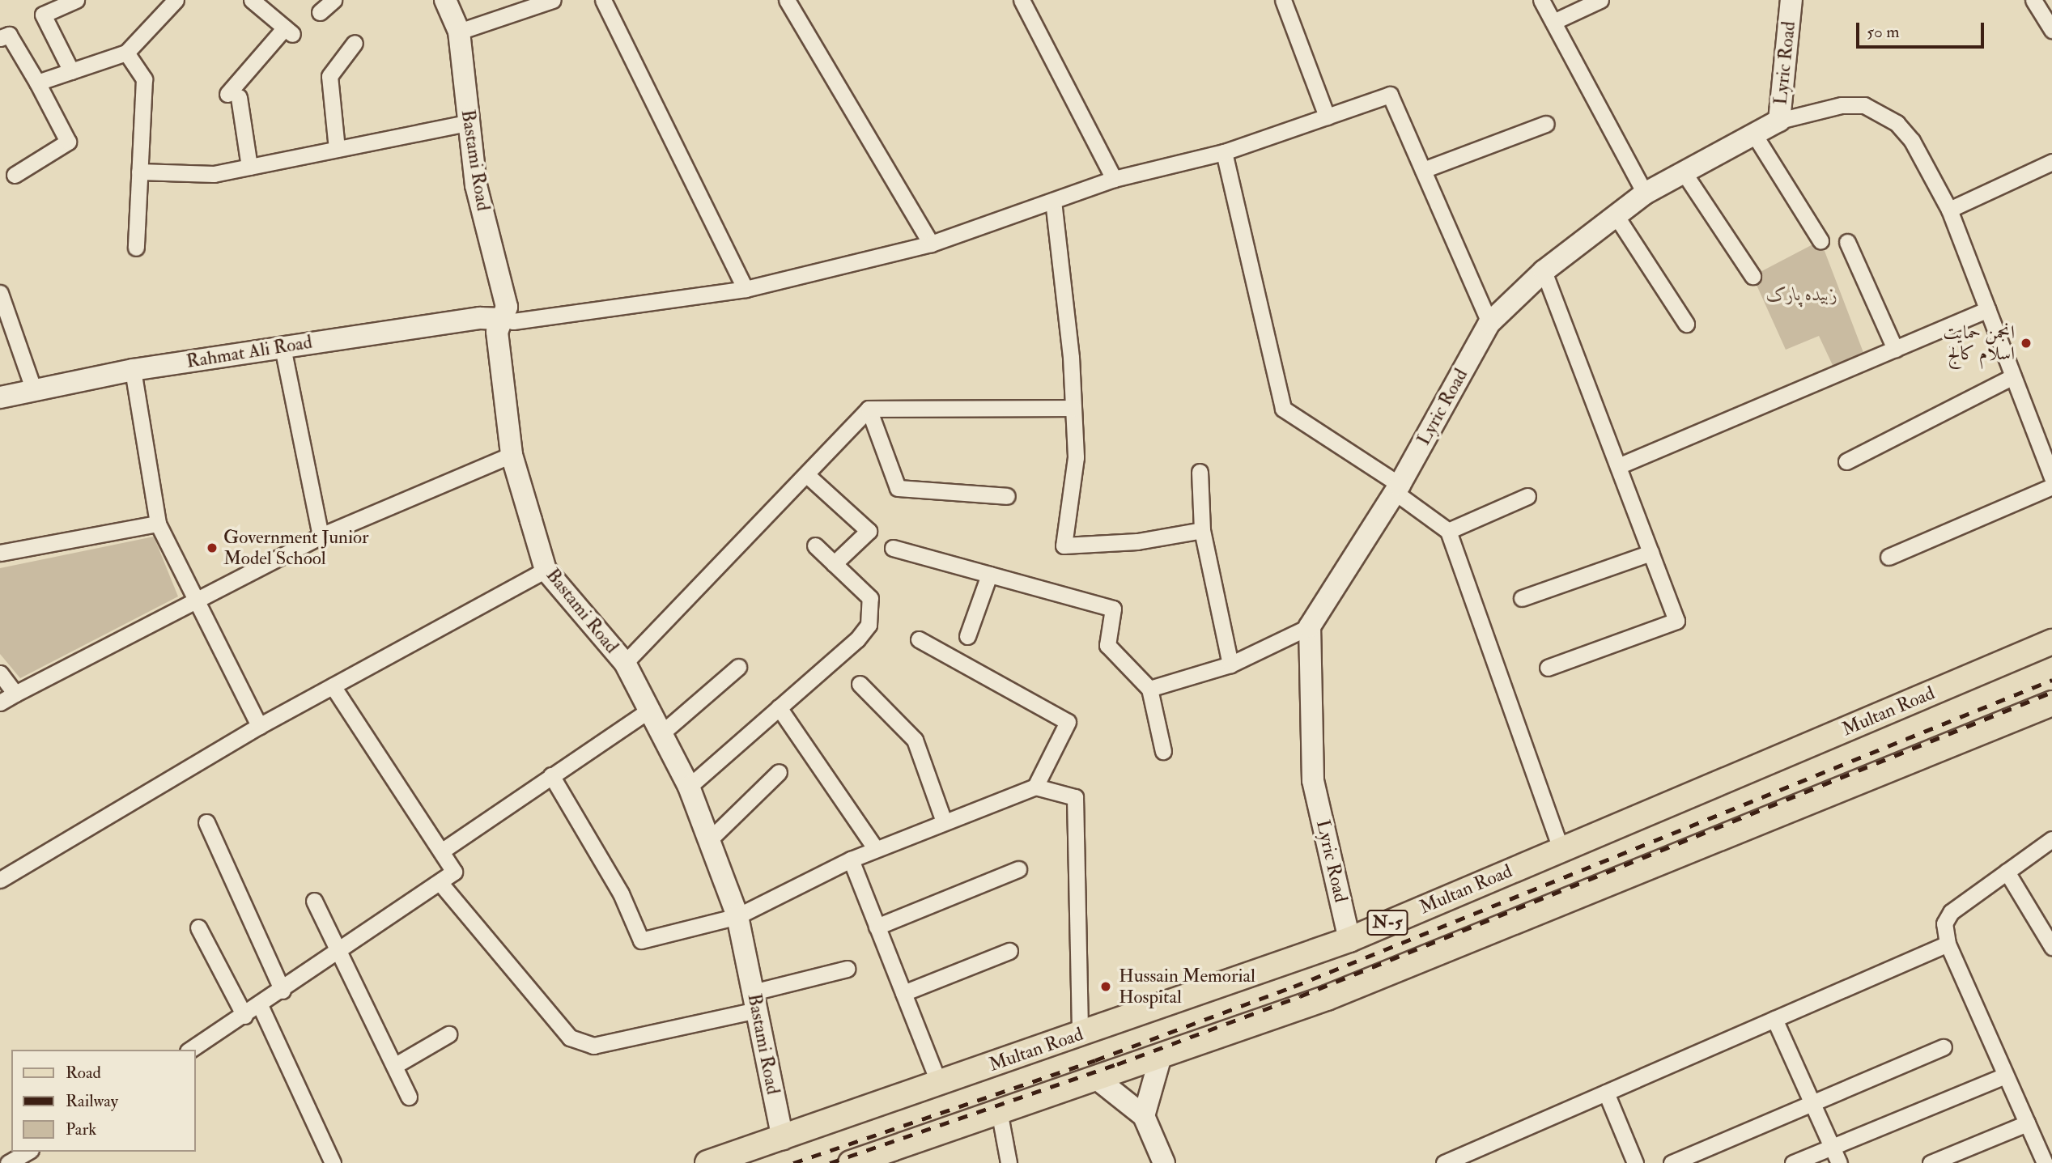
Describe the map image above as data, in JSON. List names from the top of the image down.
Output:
{
  "streets": {
    "main road": ["Multan Road", "N-5"],
    "street": ["Lyric Road", "Bastami Road", "Rahmat Ali Road"]
  },
  "crossings": [
    ["Lyric Road", "Multan Road"],
    ["Bastami Road", "Rahmat Ali Road"],
    ["Bastami Road", "Multan Road"]
  ],
  "parks": ["زبیدہ پارک"],
  "places": ["انجمن حمایتِ اسلام کالج", "Government Junior Model School", "Hussain Memorial Hospital"],
  "legend": ["Road", "Railway", "Park"],
  "scale_bar": "50 m"
}
